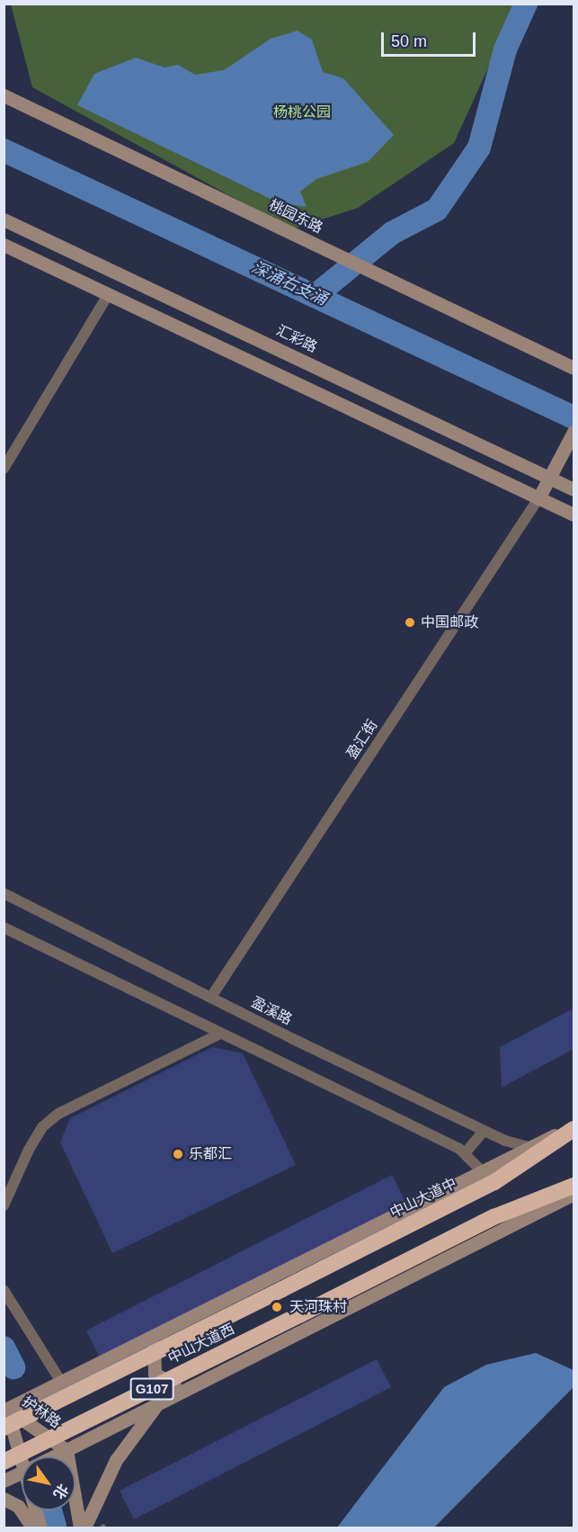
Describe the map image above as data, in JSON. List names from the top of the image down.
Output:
{
  "streets": {
    "highway": ["中山大道中", "中山大道西", "G107"],
    "street": [
      "桃园东路",
      "汇彩路",
      "盈汇街",
      "盈溪路",
      "护林路"
    ]
  },
  "crossings": [
    ["盈汇街", "盈溪路"],
    ["中山大道中", "中山大道西"]
  ],
  "water": ["深涌右支涌"],
  "parks": ["杨桃公园"],
  "places": ["中国邮政", "乐都汇", "天河珠村"],
  "scale_bar": "50 m",
  "north": "bottom right"
}
